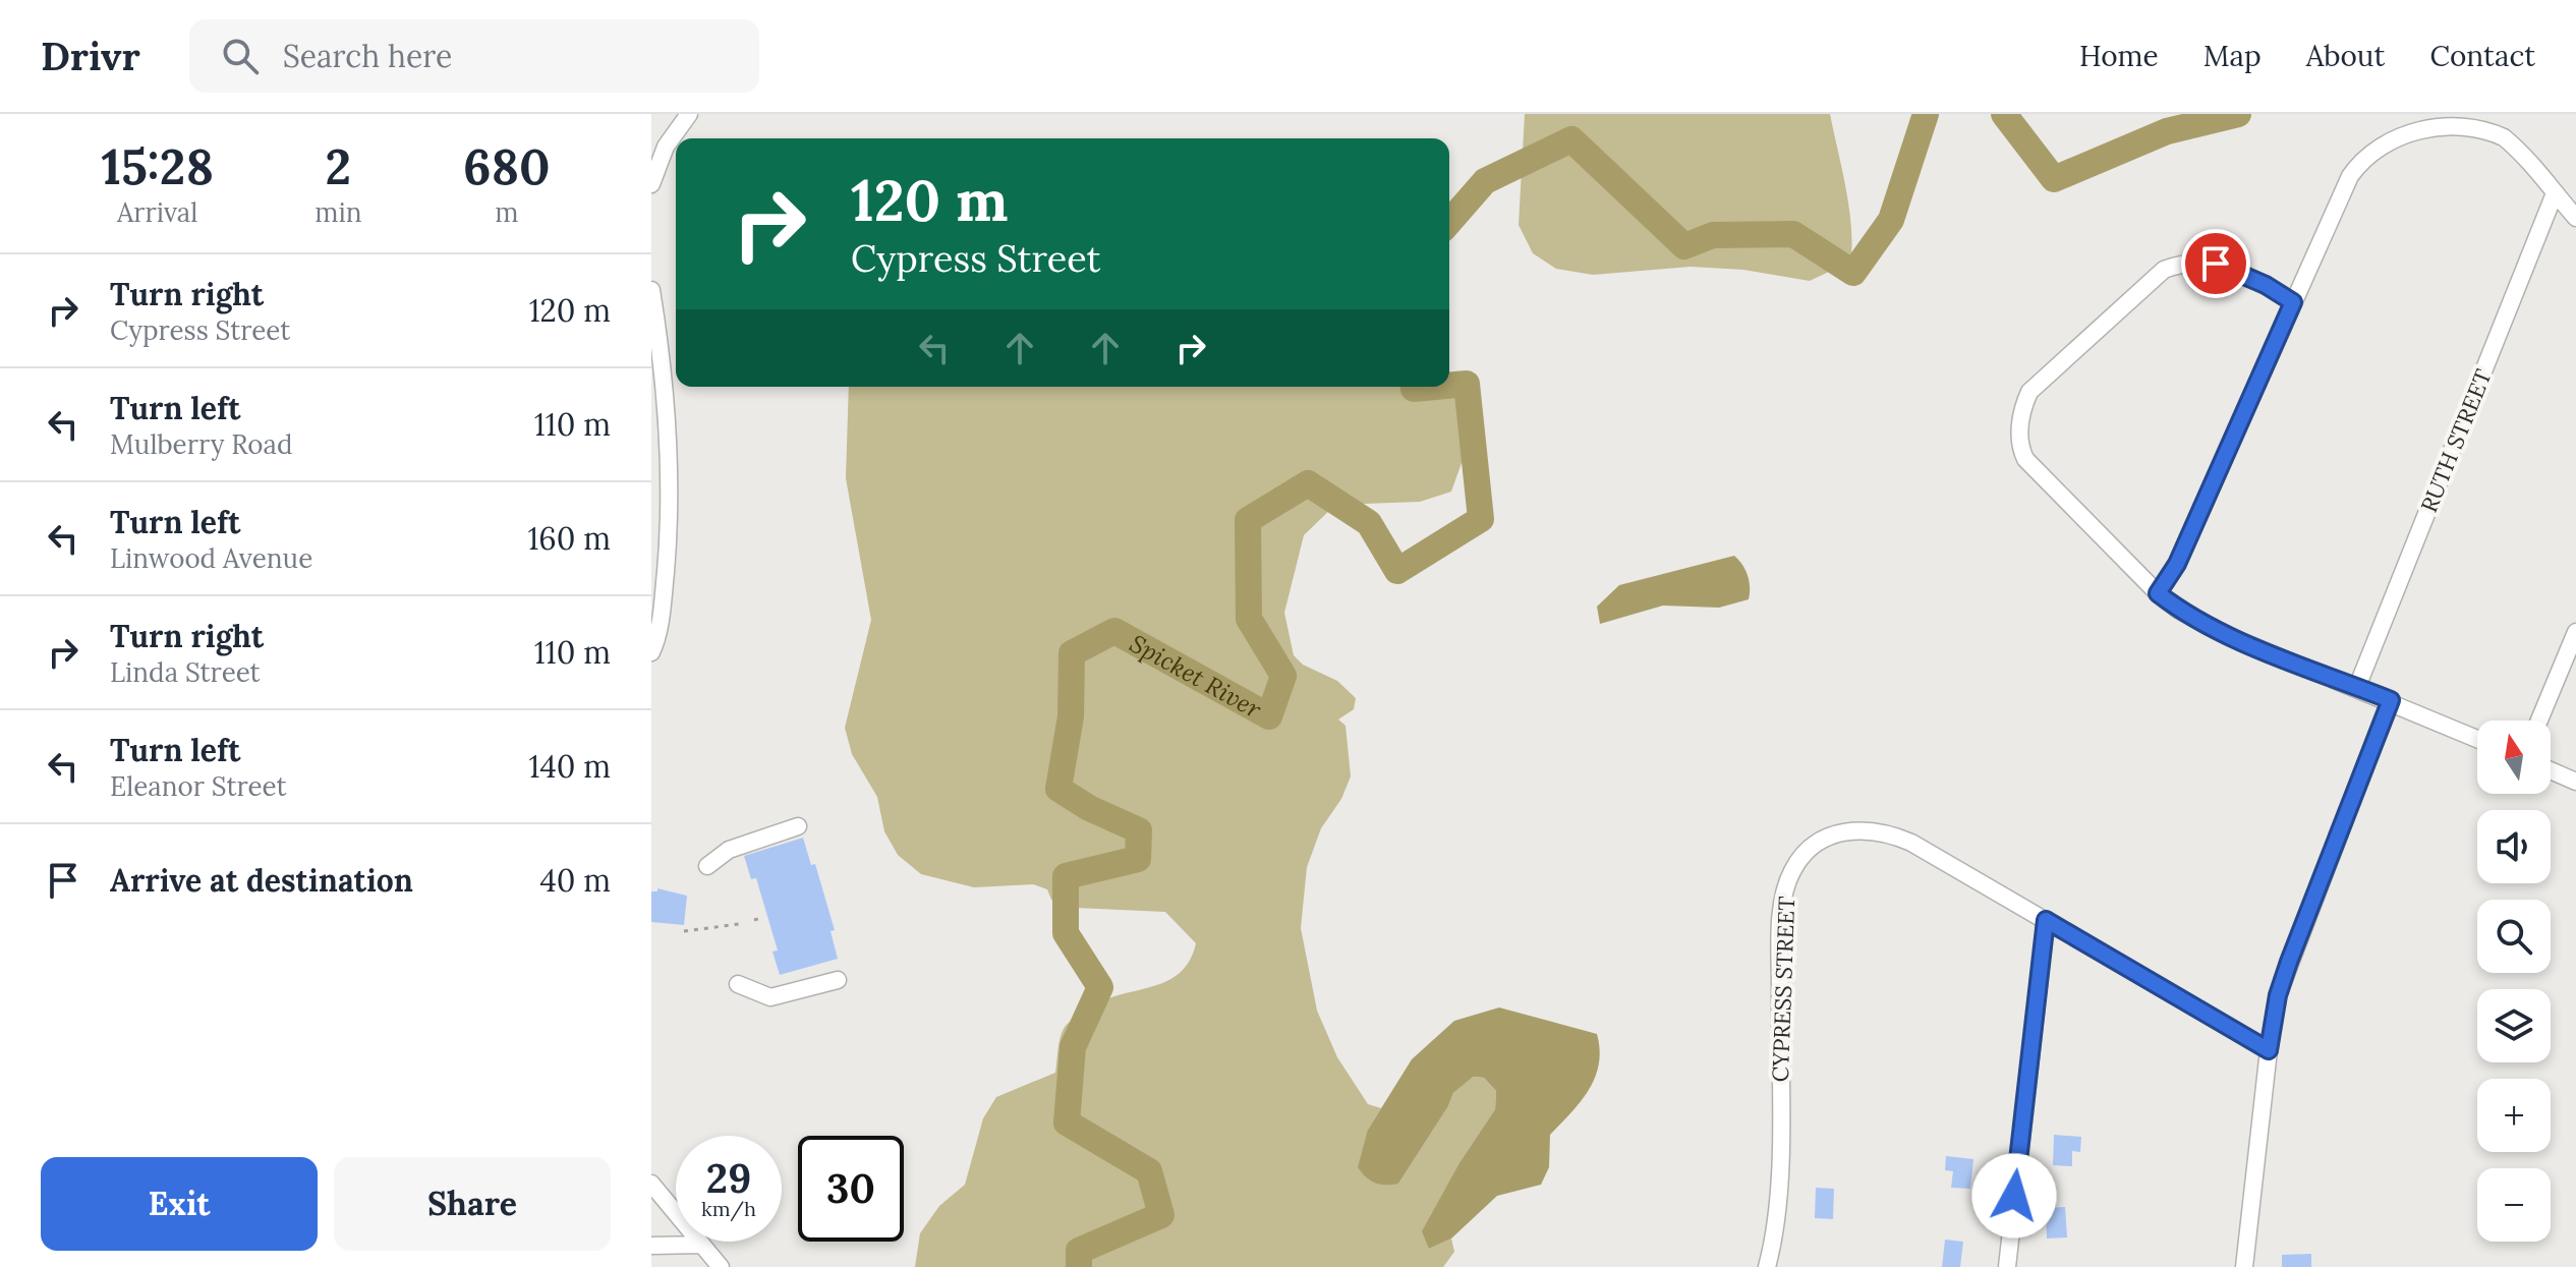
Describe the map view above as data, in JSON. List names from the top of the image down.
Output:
{
  "streets": {
    "street": ["RUTH STREET", "CYPRESS STREET"]
  },
  "water": ["Spicket River"],
  "north": "top",
  "page": {
    "header": "Drivr",
    "search": "Search here",
    "nav": [
      "Home",
      "Map",
      "About",
      "Contact"
    ],
    "eta": [
      "15:28",
      "Arrival",
      "2",
      "min",
      "680",
      "m"
    ],
    "turn": ["120 m", "Cypress Street"],
    "list": [
      {
        "name": "Turn right",
        "note": "Cypress Street",
        "value": "120 m"
      },
      {
        "name": "Turn left",
        "note": "Mulberry Road",
        "value": "110 m"
      },
      {
        "name": "Turn left",
        "note": "Linwood Avenue",
        "value": "160 m"
      },
      {
        "name": "Turn right",
        "note": "Linda Street",
        "value": "110 m"
      },
      {
        "name": "Turn left",
        "note": "Eleanor Street",
        "value": "140 m"
      },
      {
        "name": "Arrive at destination",
        "value": "40 m"
      }
    ],
    "map_buttons": ["+", "−"],
    "speed": "29 km/h",
    "limit": "30",
    "buttons": ["Exit", "Share"]
  }
}
